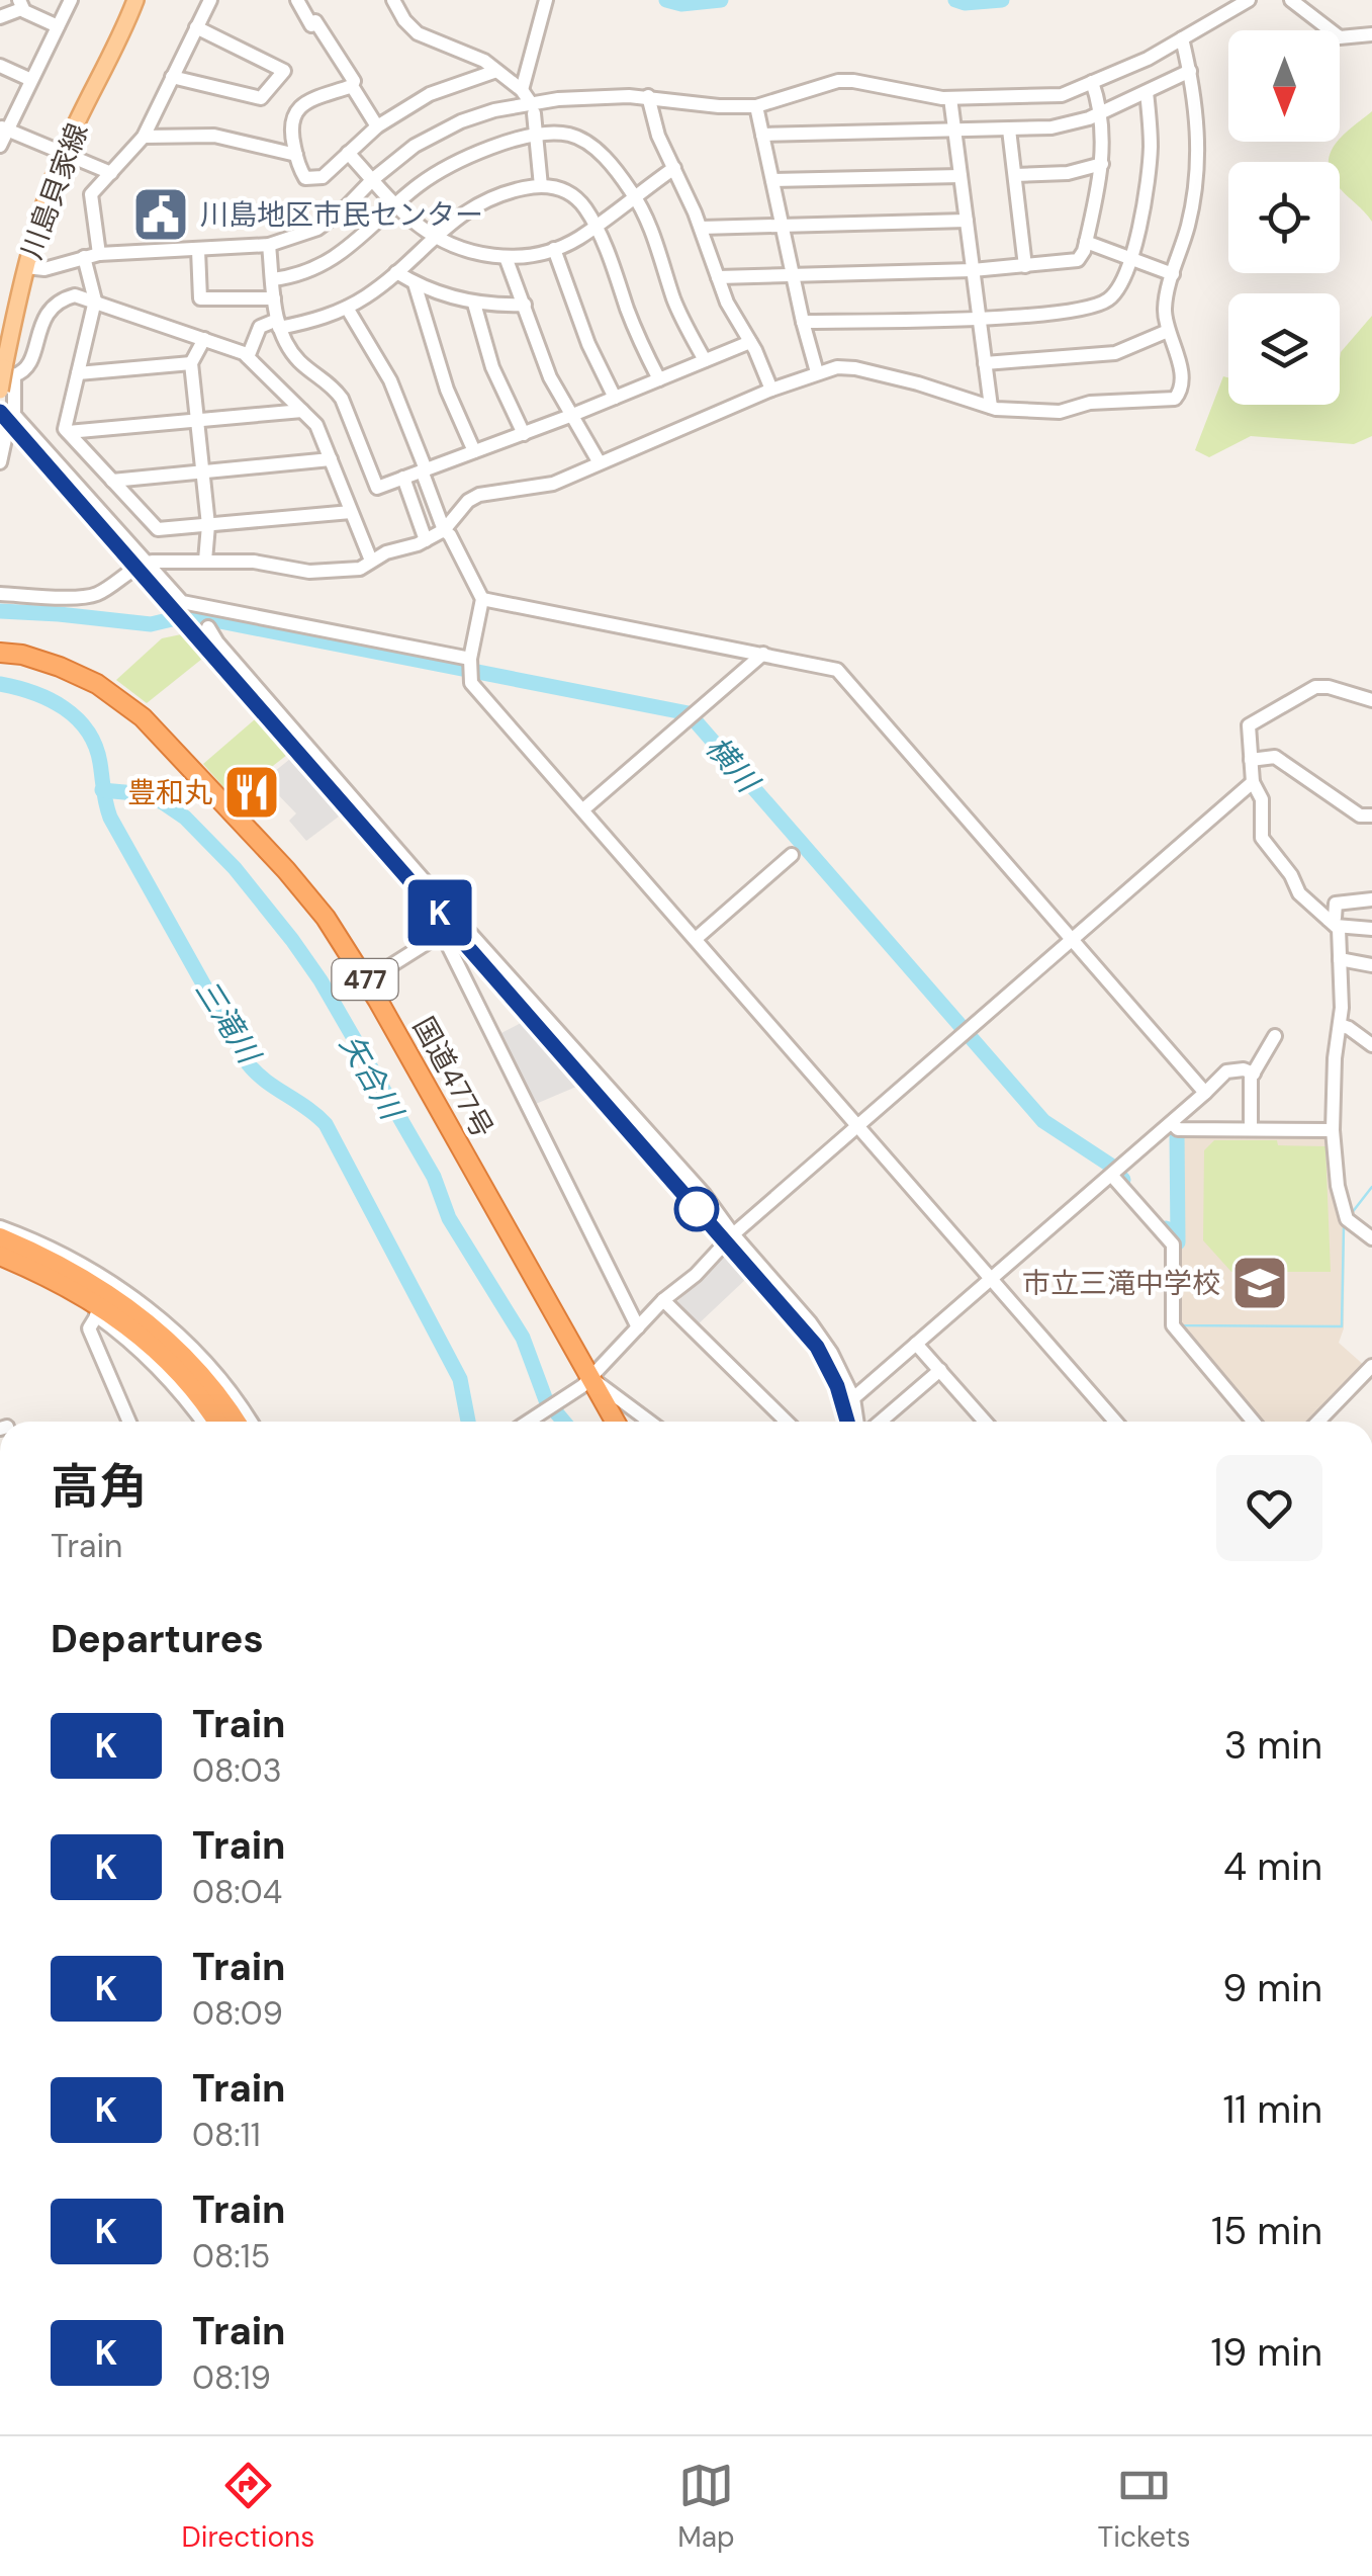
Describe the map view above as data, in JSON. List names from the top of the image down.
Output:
{
  "streets": {
    "highway": ["477", "国道477号"],
    "main road": ["川島貝家線"]
  },
  "water": ["横川", "三滝川", "矢合川"],
  "places": {
    "public building": ["川島地区市民センター"],
    "restaurant": ["豊和丸"],
    "school or university": ["市立三滝中学校"]
  },
  "north": "bottom",
  "page": {
    "on_map": "K",
    "heading": [
      ["高角", "Train"],
      "Departures"
    ],
    "list": [
      {
        "mark": "K",
        "name": "Train",
        "note": "08:03",
        "value": "3 min"
      },
      {
        "mark": "K",
        "name": "Train",
        "note": "08:04",
        "value": "4 min"
      },
      {
        "mark": "K",
        "name": "Train",
        "note": "08:09",
        "value": "9 min"
      },
      {
        "mark": "K",
        "name": "Train",
        "note": "08:11",
        "value": "11 min"
      },
      {
        "mark": "K",
        "name": "Train",
        "note": "08:15",
        "value": "15 min"
      },
      {
        "mark": "K",
        "name": "Train",
        "note": "08:19",
        "value": "19 min"
      }
    ],
    "tabs": ["Directions", "Map", "Tickets"]
  }
}
